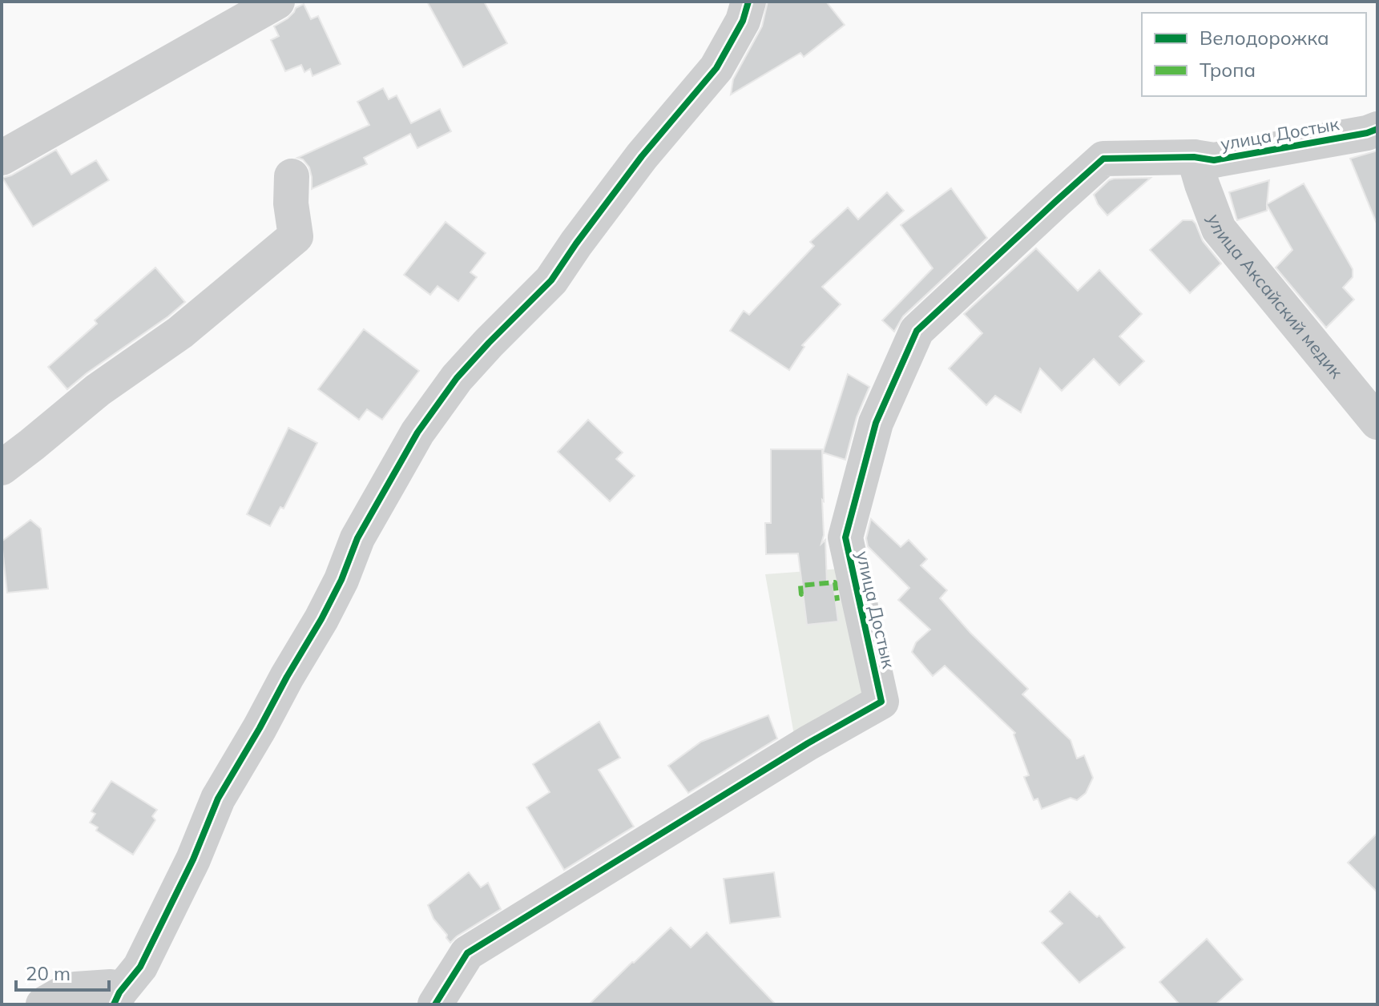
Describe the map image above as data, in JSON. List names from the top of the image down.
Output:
{
  "streets": {
    "street": ["улица Достык", "улица Аксайский медик"]
  },
  "crossings": [
    ["улица Достык", "улица Аксайский медик"]
  ],
  "legend": ["Велодорожка", "Тропа"],
  "scale_bar": "20 m"
}
